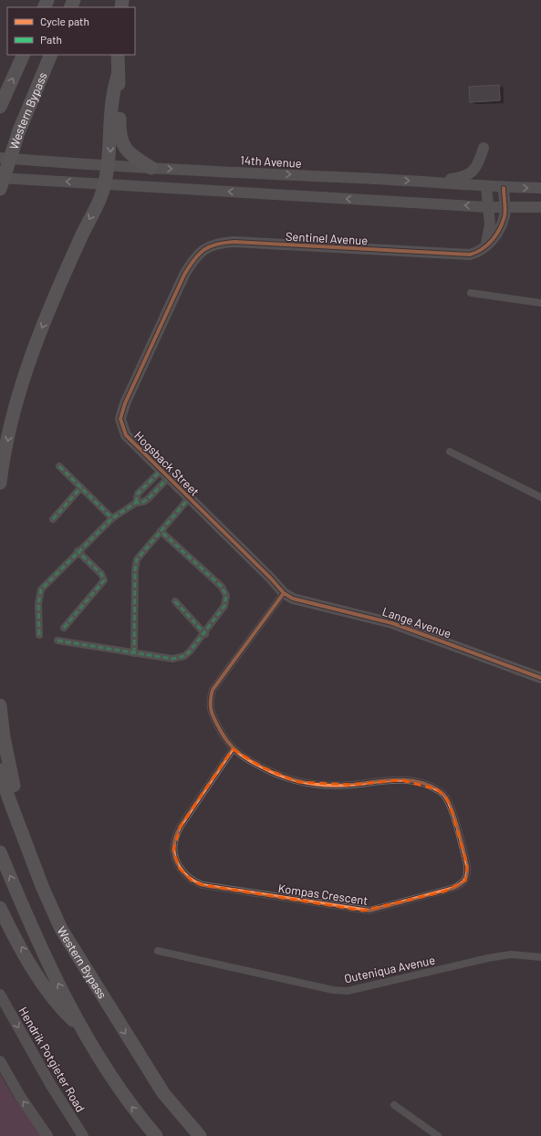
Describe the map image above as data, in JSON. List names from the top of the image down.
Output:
{
  "streets": {
    "highway": ["Western Bypass"],
    "main road": [
      "14th Avenue",
      "Sentinel Avenue",
      "Hogsback Street",
      "Lange Avenue",
      "Hendrik Potgieter Road"
    ],
    "street": ["Kompas Crescent", "Outeniqua Avenue"]
  },
  "crossings": [
    ["14th Avenue", "Sentinel Avenue"],
    ["Sentinel Avenue", "Hogsback Street"],
    ["Hogsback Street", "Lange Avenue"],
    ["Hogsback Street", "Kompas Crescent"],
    ["Lange Avenue", "Kompas Crescent"]
  ],
  "legend": ["Cycle path", "Path"]
}
